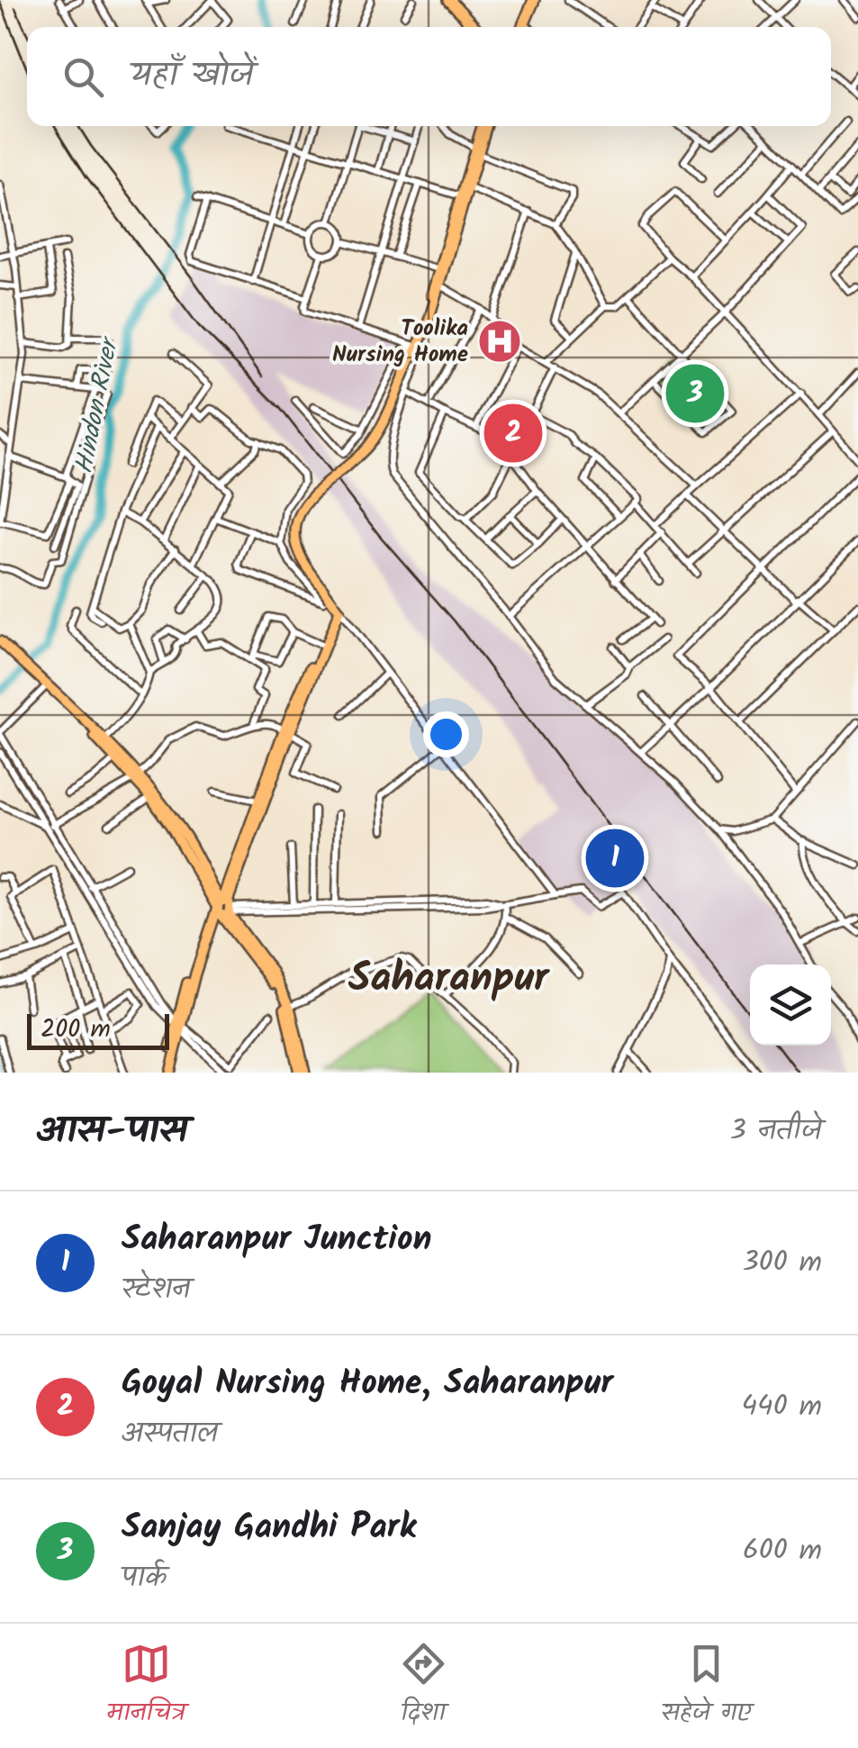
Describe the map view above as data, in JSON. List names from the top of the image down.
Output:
{
  "districts": ["Saharanpur"],
  "water": ["Hindon River"],
  "places": {
    "hospital": ["Toolika Nursing Home"]
  },
  "scale_bar": "200 m",
  "page": {
    "search": "यहाँ खोजें",
    "pins": ["3", "2", "1"],
    "scale": "200 m",
    "heading": ["आस-पास", "3 नतीजे"],
    "list": [
      {
        "mark": "1",
        "name": "Saharanpur Junction",
        "note": "स्टेशन",
        "value": "300 m"
      },
      {
        "mark": "2",
        "name": "Goyal Nursing Home, Saharanpur",
        "note": "अस्पताल",
        "value": "440 m"
      },
      {
        "mark": "3",
        "name": "Sanjay Gandhi Park",
        "note": "पार्क",
        "value": "600 m"
      }
    ],
    "nav": ["मानचित्र", "दिशा", "सहेजे गए"]
  }
}
